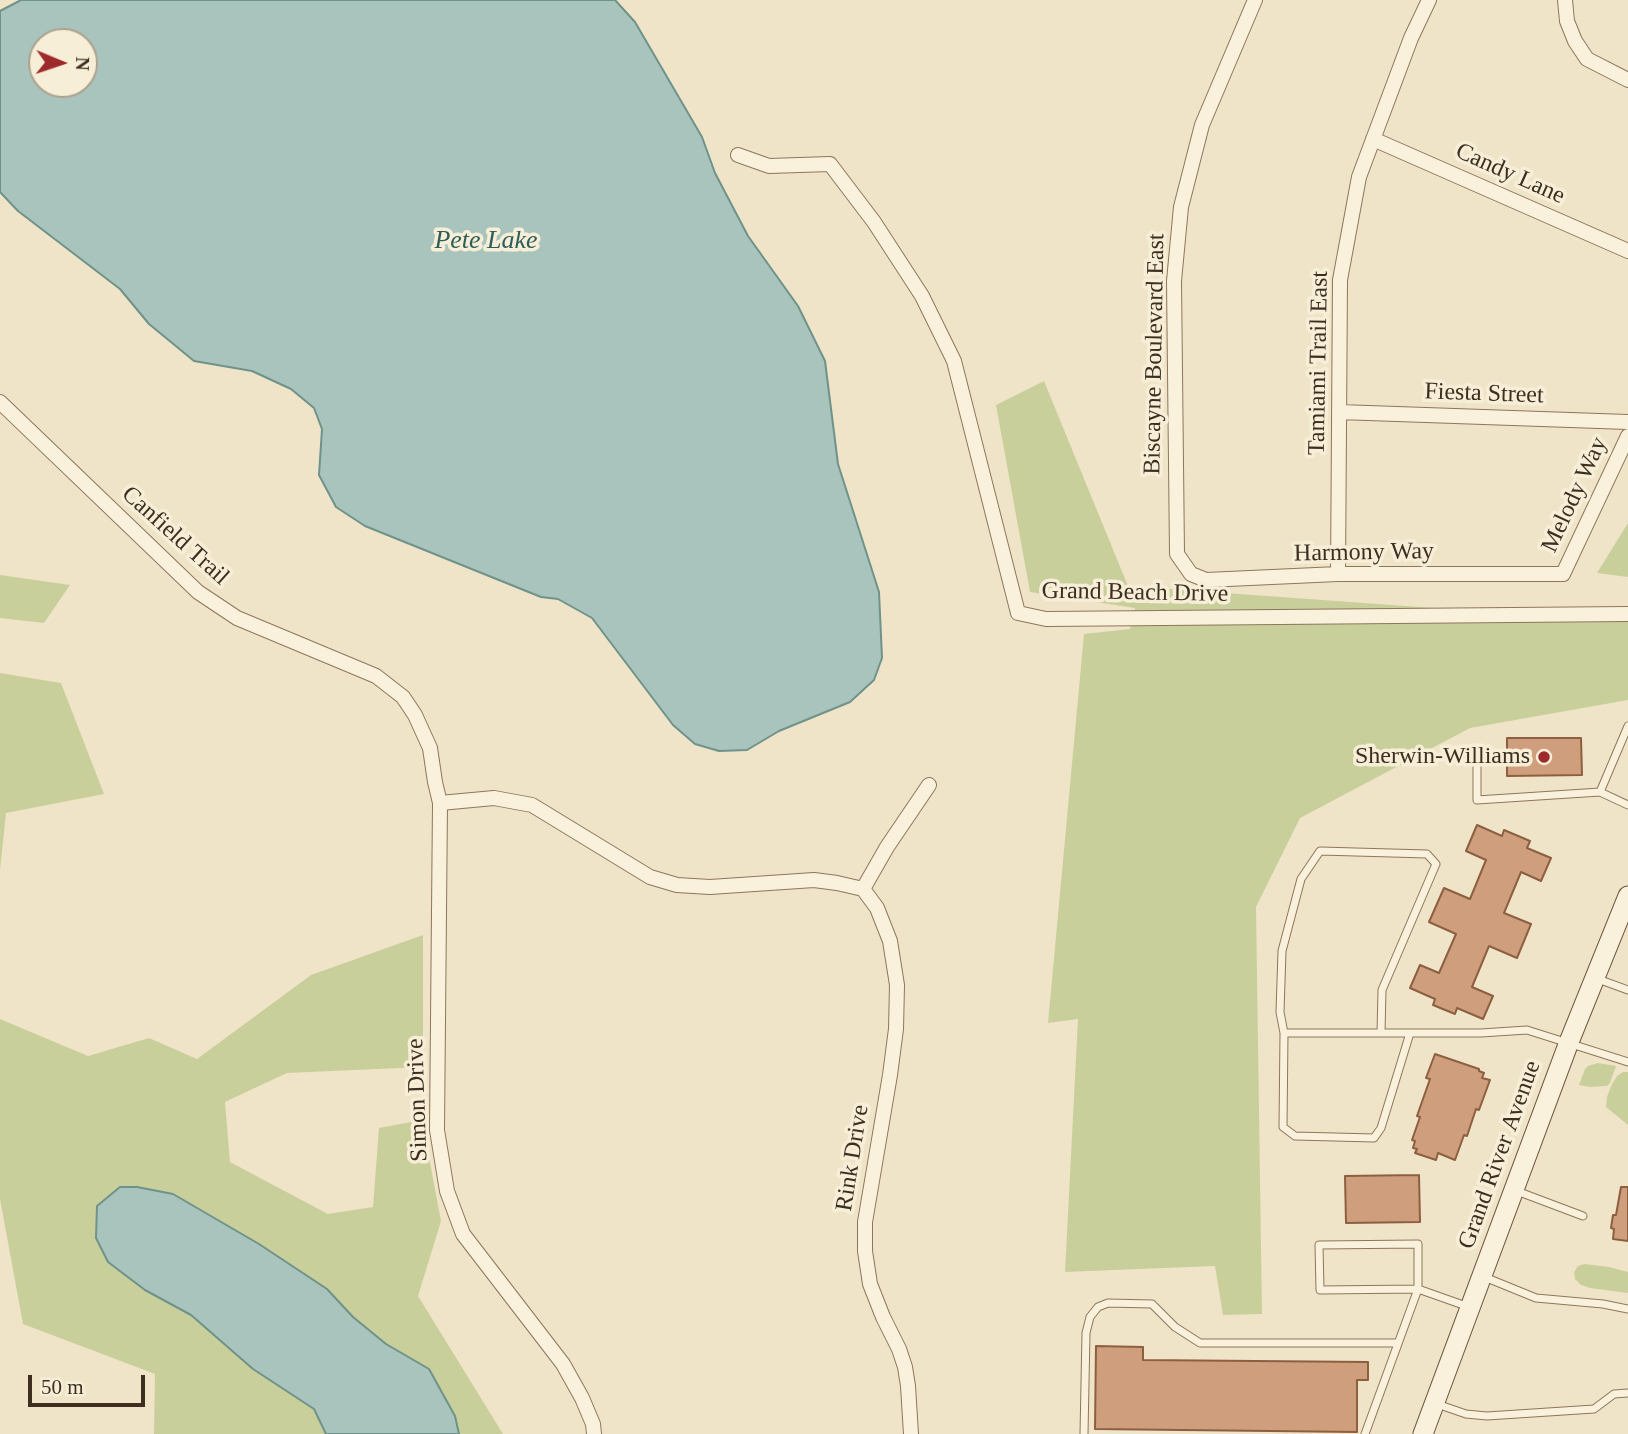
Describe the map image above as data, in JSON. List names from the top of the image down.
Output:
{
  "streets": {
    "main road": ["Grand River Avenue"],
    "street": [
      "Candy Lane",
      "Biscayne Boulevard East",
      "Tamiami Trail East",
      "Fiesta Street",
      "Melody Way",
      "Canfield Trail",
      "Harmony Way",
      "Grand Beach Drive",
      "Simon Drive",
      "Rink Drive"
    ]
  },
  "crossings": [
    ["Candy Lane", "Tamiami Trail East"],
    ["Biscayne Boulevard East", "Harmony Way"],
    ["Tamiami Trail East", "Fiesta Street"],
    ["Tamiami Trail East", "Harmony Way"],
    ["Melody Way", "Harmony Way"],
    ["Canfield Trail", "Simon Drive"]
  ],
  "water": ["Pete Lake"],
  "places": ["Sherwin-Williams"],
  "scale_bar": "50 m",
  "north": "right"
}
